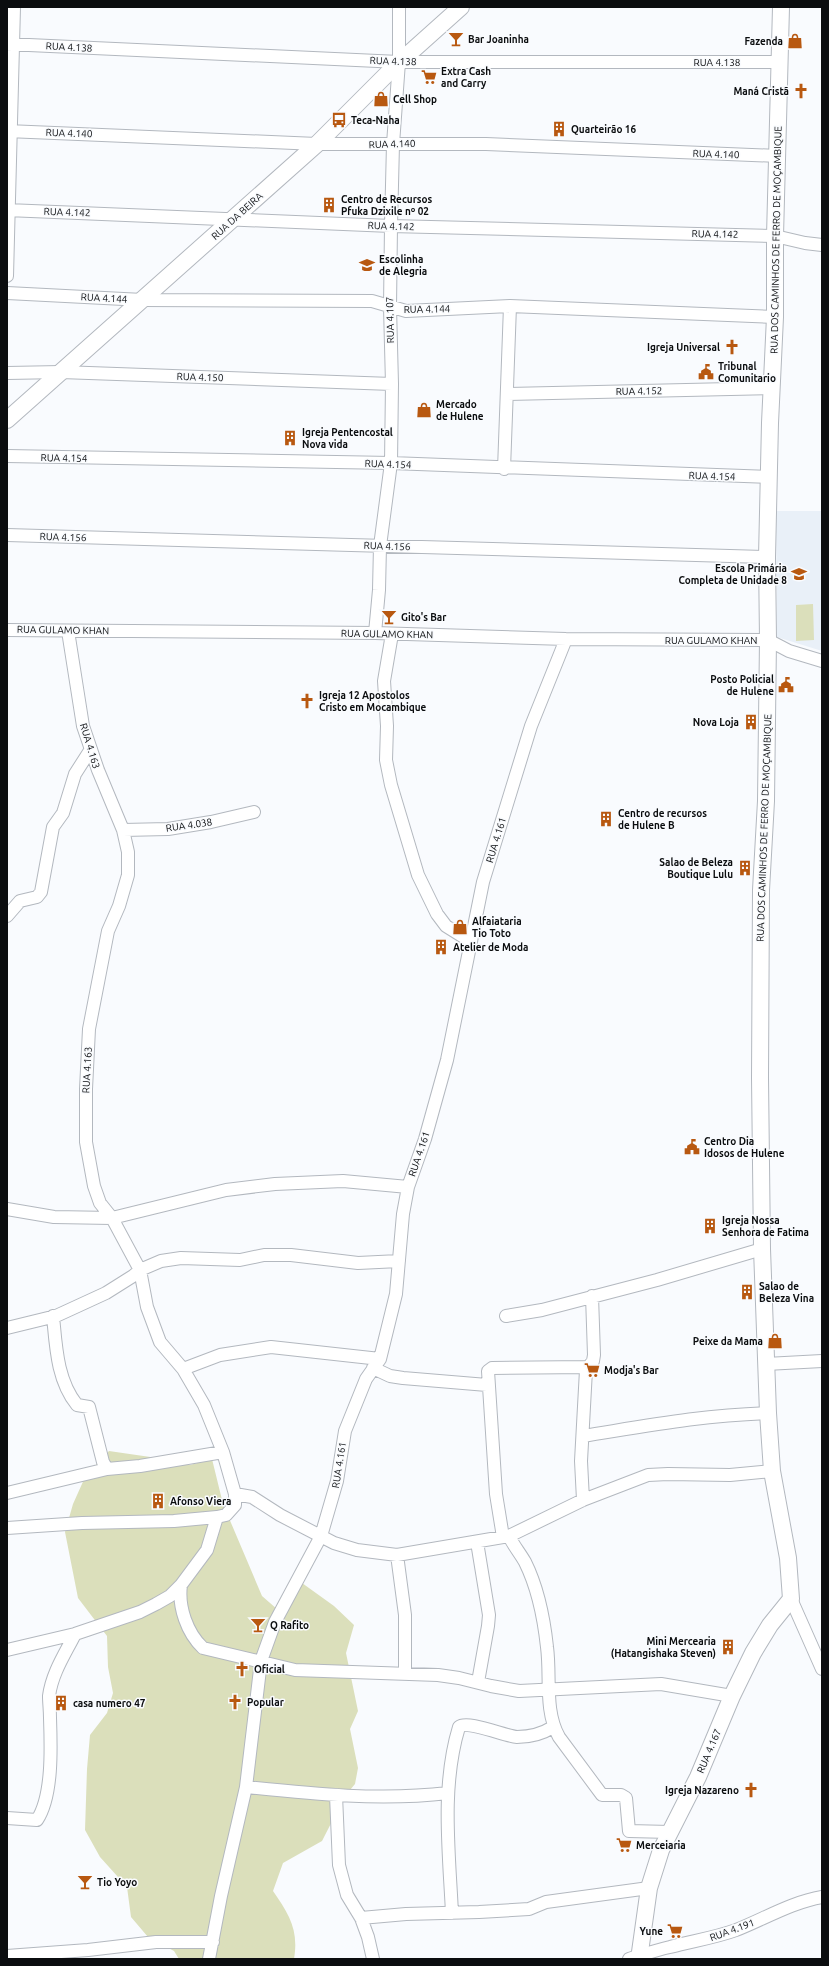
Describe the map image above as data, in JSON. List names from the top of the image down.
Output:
{
  "streets": {
    "street": [
      "RUA 4.138",
      "RUA 4.140",
      "RUA 4.142",
      "RUA DA BEIRA",
      "RUA DOS CAMINHOS DE FERRO DE MOÇAMBIQUE",
      "RUA 4.144",
      "RUA 4.107",
      "RUA 4.150",
      "RUA 4.152",
      "RUA 4.154",
      "RUA 4.156",
      "RUA GULAMO KHAN",
      "RUA 4.163",
      "RUA 4.038",
      "RUA 4.161",
      "RUA 4.167",
      "RUA 4.191"
    ]
  },
  "crossings": [
    ["RUA 4.138", "RUA DA BEIRA"],
    ["RUA 4.138", "RUA DOS CAMINHOS DE FERRO DE MOÇAMBIQUE"],
    ["RUA 4.138", "RUA 4.107"],
    ["RUA 4.140", "RUA DA BEIRA"],
    ["RUA 4.140", "RUA DOS CAMINHOS DE FERRO DE MOÇAMBIQUE"],
    ["RUA 4.140", "RUA 4.107"],
    ["RUA 4.142", "RUA DA BEIRA"],
    ["RUA 4.142", "RUA DOS CAMINHOS DE FERRO DE MOÇAMBIQUE"],
    ["RUA 4.142", "RUA 4.107"],
    ["RUA DA BEIRA", "RUA 4.144"],
    ["RUA DA BEIRA", "RUA 4.107"],
    ["RUA DA BEIRA", "RUA 4.150"],
    ["RUA DOS CAMINHOS DE FERRO DE MOÇAMBIQUE", "RUA 4.144"],
    ["RUA DOS CAMINHOS DE FERRO DE MOÇAMBIQUE", "RUA 4.152"],
    ["RUA DOS CAMINHOS DE FERRO DE MOÇAMBIQUE", "RUA 4.154"],
    ["RUA DOS CAMINHOS DE FERRO DE MOÇAMBIQUE", "RUA 4.156"],
    ["RUA DOS CAMINHOS DE FERRO DE MOÇAMBIQUE", "RUA GULAMO KHAN"],
    ["RUA DOS CAMINHOS DE FERRO DE MOÇAMBIQUE", "RUA 4.167"],
    ["RUA 4.144", "RUA 4.107"],
    ["RUA 4.107", "RUA 4.150"],
    ["RUA 4.107", "RUA 4.154"],
    ["RUA 4.107", "RUA 4.156"],
    ["RUA 4.107", "RUA GULAMO KHAN"],
    ["RUA GULAMO KHAN", "RUA 4.163"],
    ["RUA GULAMO KHAN", "RUA 4.161"],
    ["RUA 4.163", "RUA 4.038"],
    ["RUA 4.167", "RUA 4.191"]
  ],
  "places": {
    "bar": [
      "Bar Joaninha",
      "Gito's Bar",
      "Q Rafito",
      "Tio Yoyo"
    ],
    "shop": [
      "Fazenda",
      "Cell Shop",
      "Mercado de Hulene",
      "Alfaiataria Tio Toto",
      "Peixe da Mama"
    ],
    "supermarket": [
      "Extra Cash and Carry",
      "Modja's Bar",
      "Merceiaria",
      "Yune"
    ],
    "church": [
      "Maná Cristã",
      "Igreja Universal",
      "Igreja 12 Apostolos Cristo em Mocambique",
      "Oficial",
      "Popular",
      "Igreja Nazareno"
    ],
    "bus stop": ["Teca-Naha"],
    "building": [
      "Quarteirão 16",
      "Centro de Recursos Pfuka Dzixile nº 02",
      "Igreja Pentencostal Nova vida",
      "Nova Loja",
      "Centro de recursos de Hulene B",
      "Salao de Beleza Boutique Lulu",
      "Atelier de Moda",
      "Igreja Nossa Senhora de Fatima",
      "Salao de Beleza Vina",
      "Afonso Viera",
      "Mini Mercearia (Hatangishaka Steven)",
      "casa numero 47"
    ],
    "school or university": ["Escolinha de Alegria", "Escola Primária Completa de Unidade 8"],
    "public building": ["Tribunal Comunitario", "Posto Policial de Hulene", "Centro Dia Idosos de Hulene"]
  }
}
